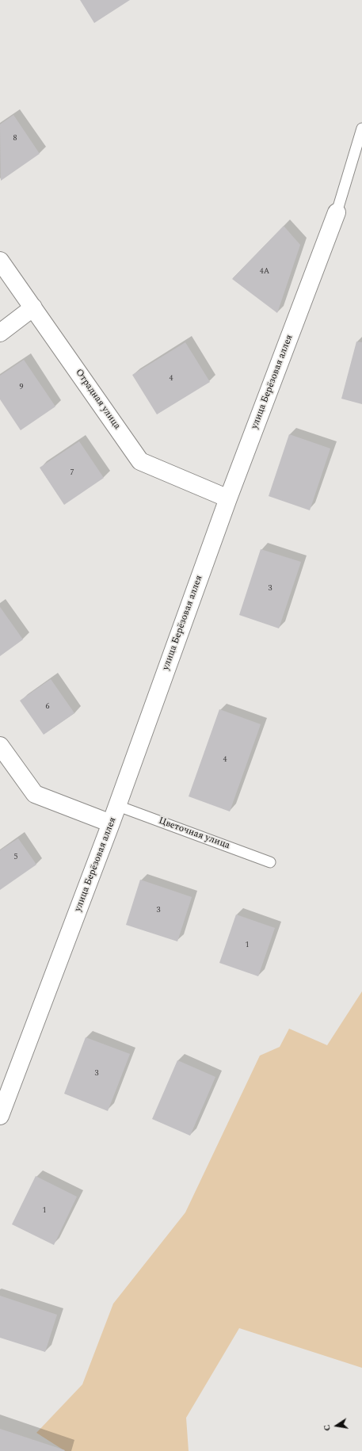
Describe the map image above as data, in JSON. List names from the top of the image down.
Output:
{
  "streets": {
    "street": ["улица Берёзовая аллея", "Отрадная улица"],
    "lane": ["Цветочная улица"]
  },
  "crossings": [
    ["улица Берёзовая аллея", "Отрадная улица"],
    ["улица Берёзовая аллея", "Цветочная улица"]
  ],
  "house_numbers": [
    "8",
    "4А",
    "4",
    "9",
    "7",
    "3",
    "6",
    "4",
    "5",
    "3",
    "1",
    "3",
    "1"
  ],
  "north": "left"
}
